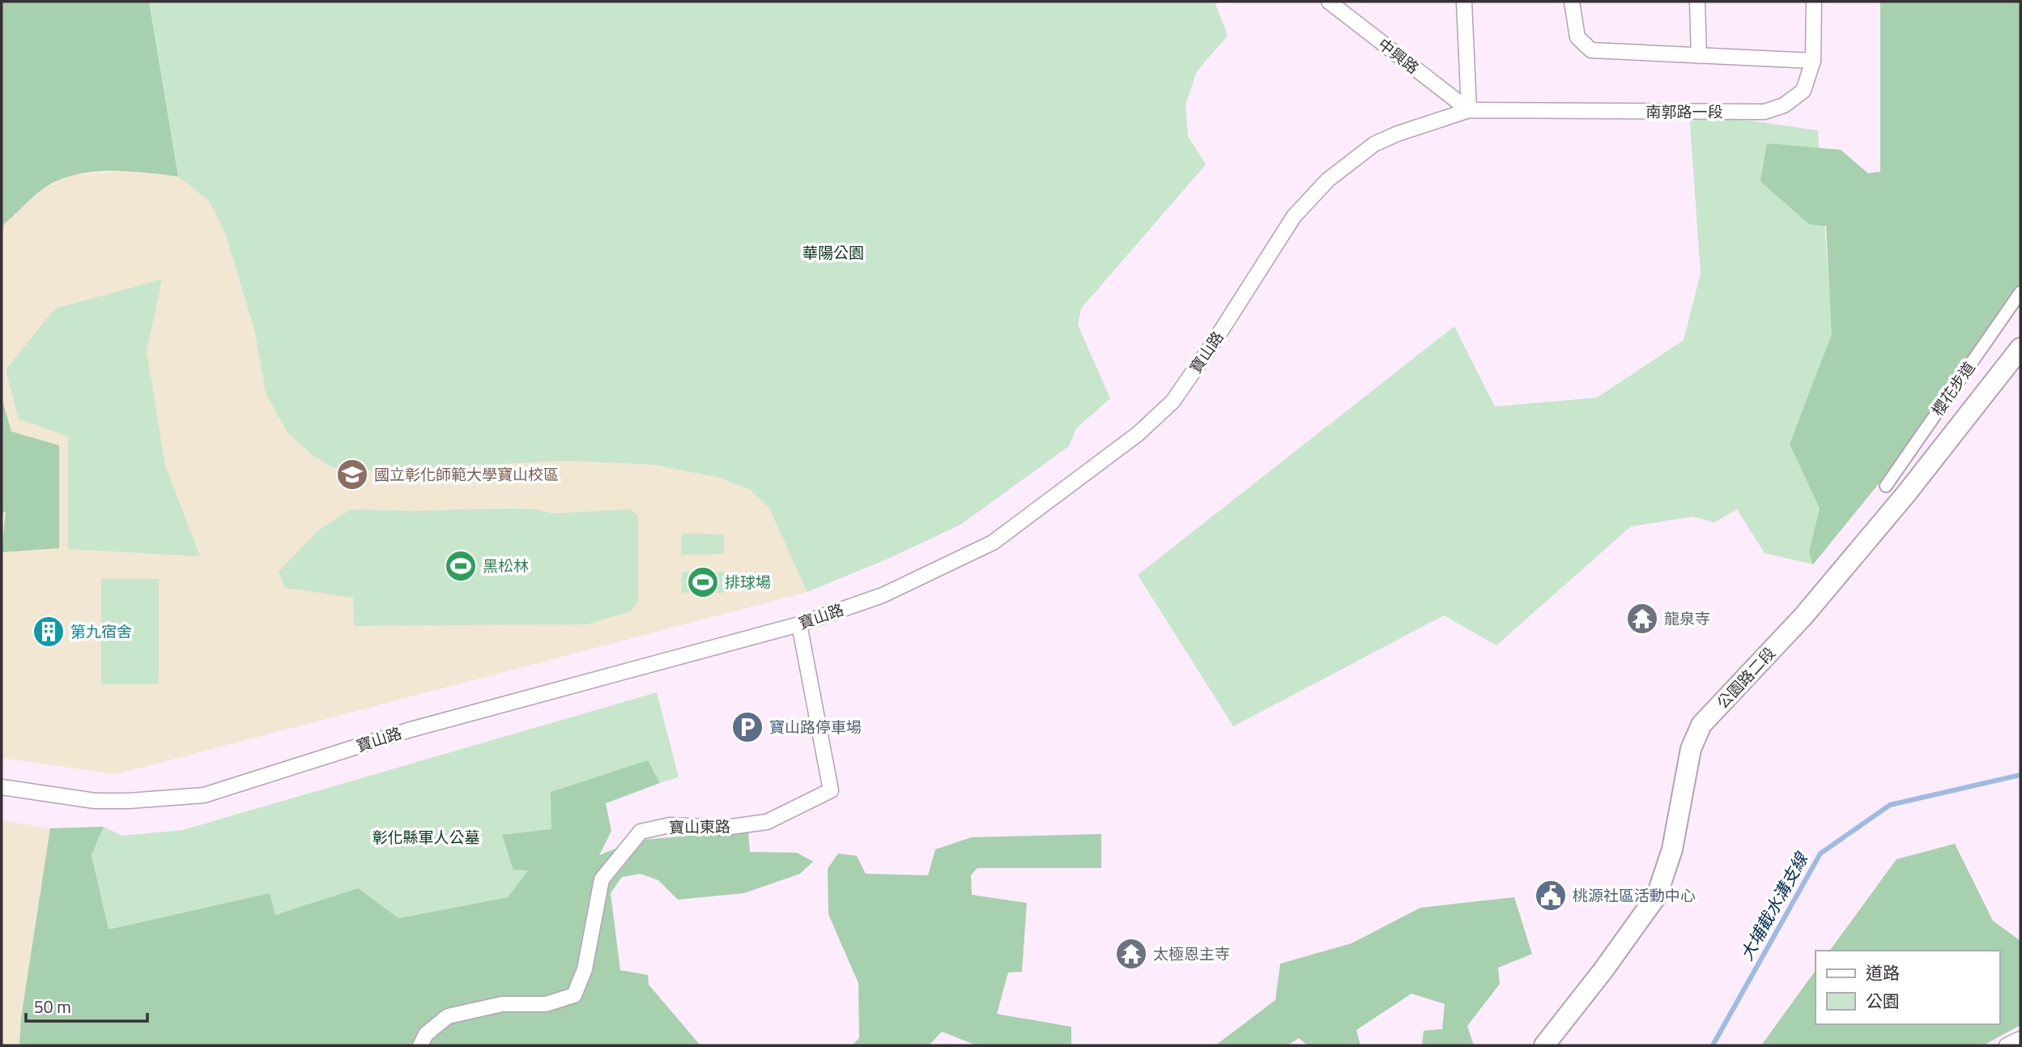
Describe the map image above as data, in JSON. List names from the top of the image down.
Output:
{
  "streets": {
    "main road": ["公園路二段"],
    "street": [
      "中興路",
      "南郭路一段",
      "寶山路",
      "櫻花步道",
      "寶山東路"
    ]
  },
  "crossings": [
    ["中興路", "南郭路一段"],
    ["中興路", "寶山路"],
    ["南郭路一段", "寶山路"],
    ["寶山路", "寶山東路"]
  ],
  "water": ["大埔截水溝支線"],
  "parks": ["華陽公園", "彰化縣軍人公墓"],
  "places": {
    "school or university": ["國立彰化師範大學寶山校區"],
    "sports": ["黑松林", "排球場"],
    "temple": ["龍泉寺", "太極恩主寺"],
    "building": ["第九宿舍"],
    "parking": ["寶山路停車場"],
    "public building": ["桃源社區活動中心"]
  },
  "legend": ["道路", "公園"],
  "scale_bar": "50 m"
}
